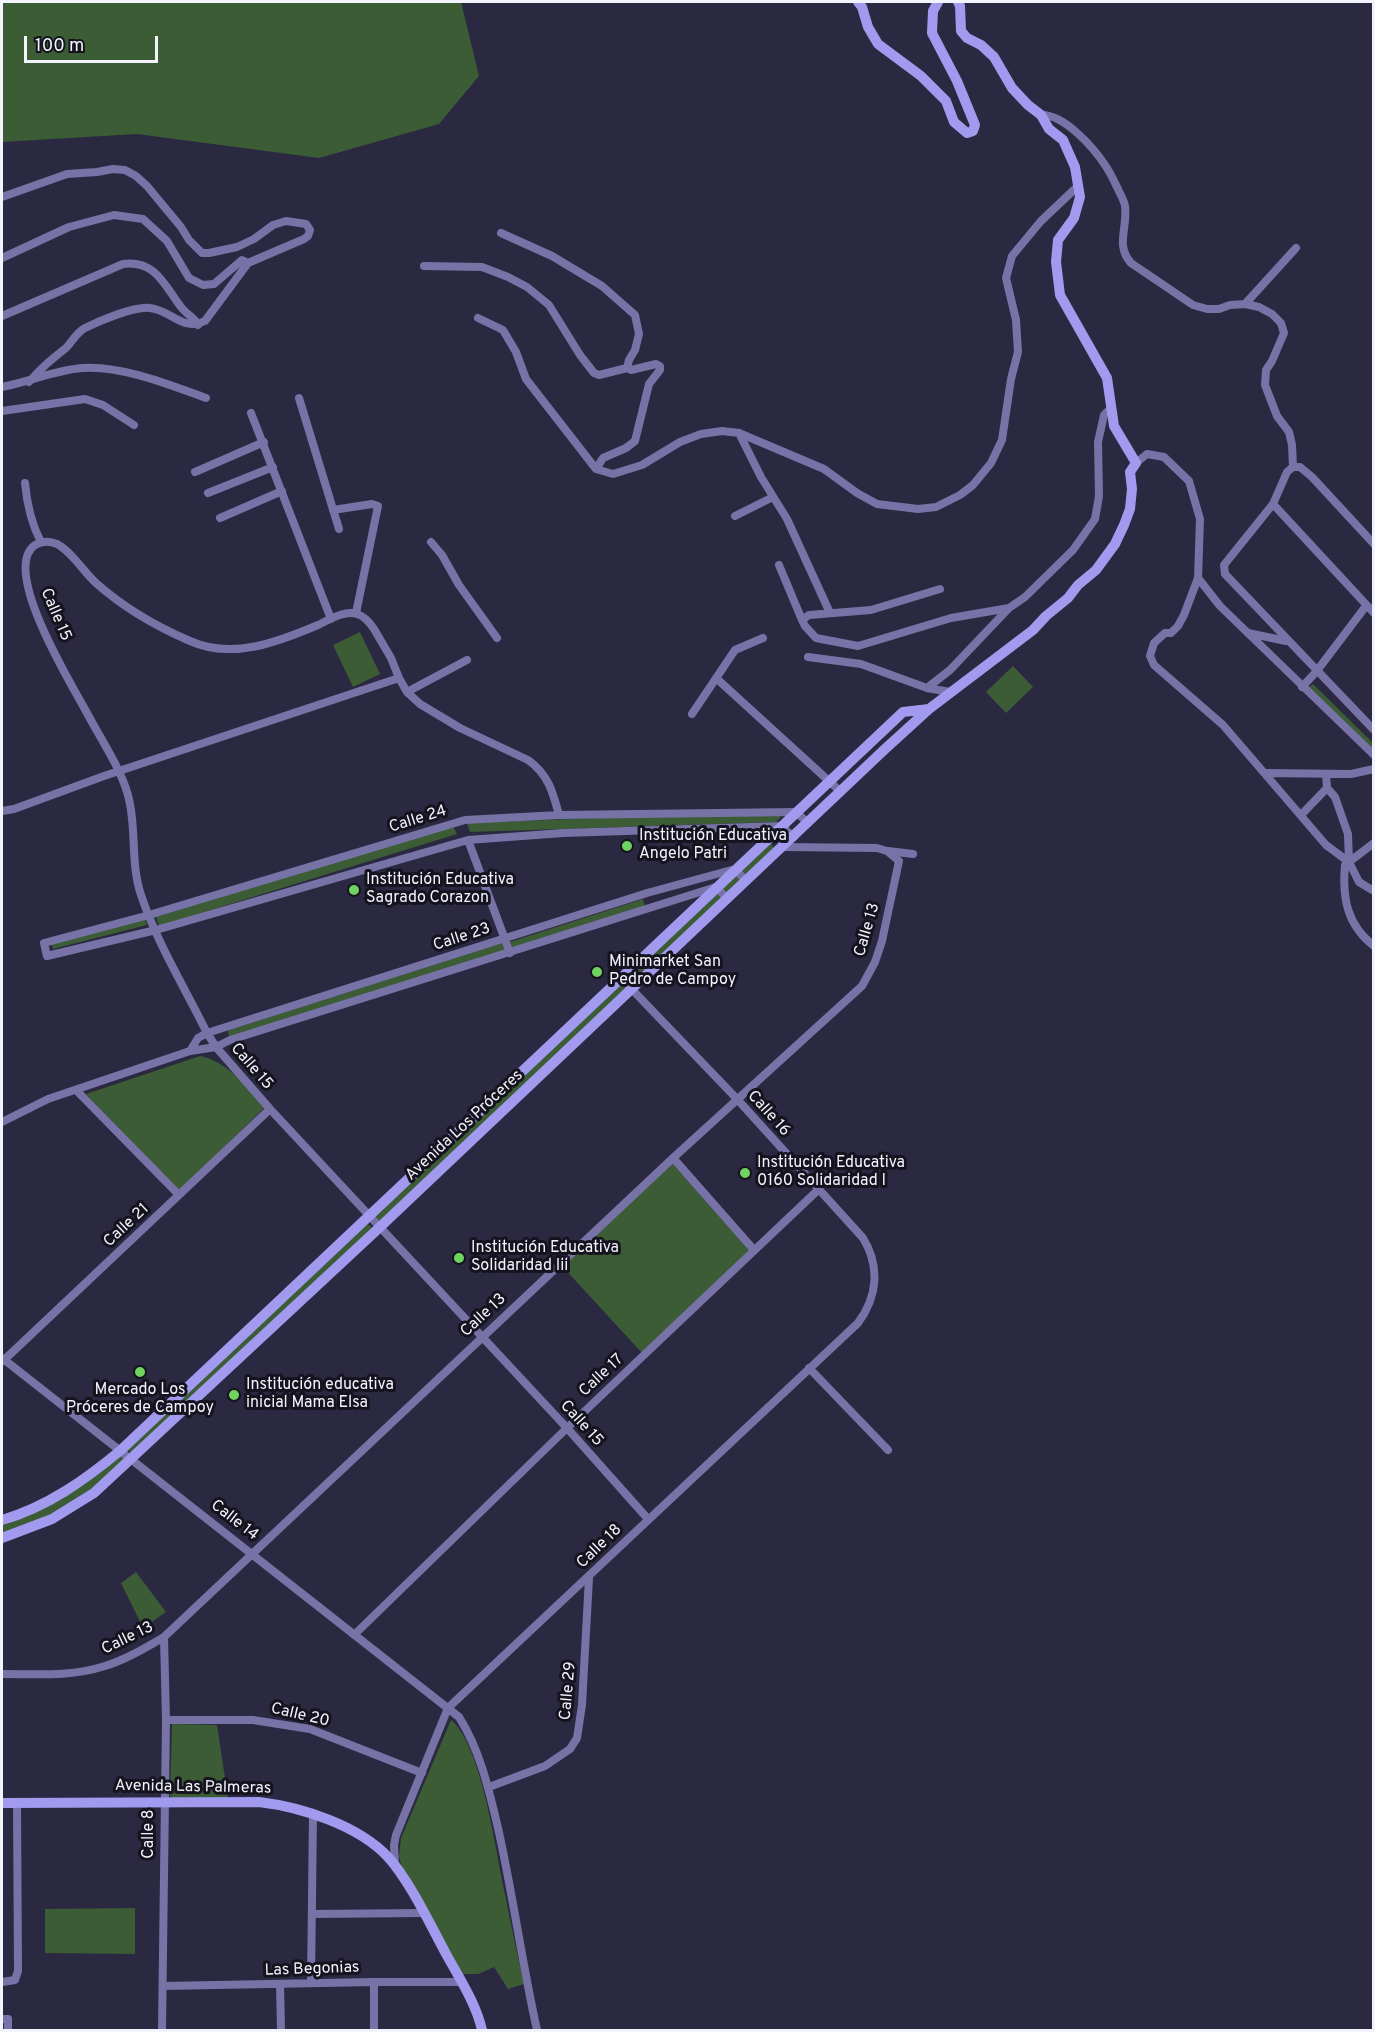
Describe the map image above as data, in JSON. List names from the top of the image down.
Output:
{
  "streets": {
    "main road": ["Avenida Los Próceres", "Avenida Las Palmeras"],
    "street": [
      "Calle 15",
      "Calle 24",
      "Calle 13",
      "Calle 23",
      "Calle 16",
      "Calle 21",
      "Calle 17",
      "Calle 14",
      "Calle 18",
      "Calle 29",
      "Calle 20",
      "Calle 8",
      "Las Begonias"
    ]
  },
  "crossings": [
    ["Calle 15", "Calle 24"],
    ["Calle 15", "Calle 13"],
    ["Calle 15", "Calle 23"],
    ["Calle 15", "Avenida Los Próceres"],
    ["Calle 15", "Calle 21"],
    ["Calle 15", "Calle 17"],
    ["Calle 15", "Calle 18"],
    ["Calle 24", "Avenida Los Próceres"],
    ["Calle 13", "Calle 16"],
    ["Calle 13", "Calle 14"],
    ["Calle 13", "Calle 8"],
    ["Calle 23", "Avenida Los Próceres"],
    ["Calle 16", "Avenida Los Próceres"],
    ["Calle 16", "Calle 17"],
    ["Calle 16", "Calle 18"],
    ["Avenida Los Próceres", "Calle 14"],
    ["Calle 21", "Calle 14"],
    ["Calle 17", "Calle 14"],
    ["Calle 14", "Calle 18"],
    ["Calle 14", "Calle 29"],
    ["Calle 18", "Calle 29"],
    ["Calle 18", "Calle 20"],
    ["Calle 18", "Avenida Las Palmeras"],
    ["Calle 20", "Calle 8"],
    ["Avenida Las Palmeras", "Calle 8"],
    ["Avenida Las Palmeras", "Las Begonias"],
    ["Calle 8", "Las Begonias"]
  ],
  "places": [
    "Institución Educativa Angelo Patri",
    "Institución Educativa Sagrado Corazon",
    "Minimarket San Pedro de Campoy",
    "Institución Educativa 0160 Solidaridad I",
    "Institución Educativa Solidaridad Iii",
    "Mercado Los Próceres de Campoy",
    "Institución educativa inicial Mama Elsa"
  ],
  "scale_bar": "100 m"
}
